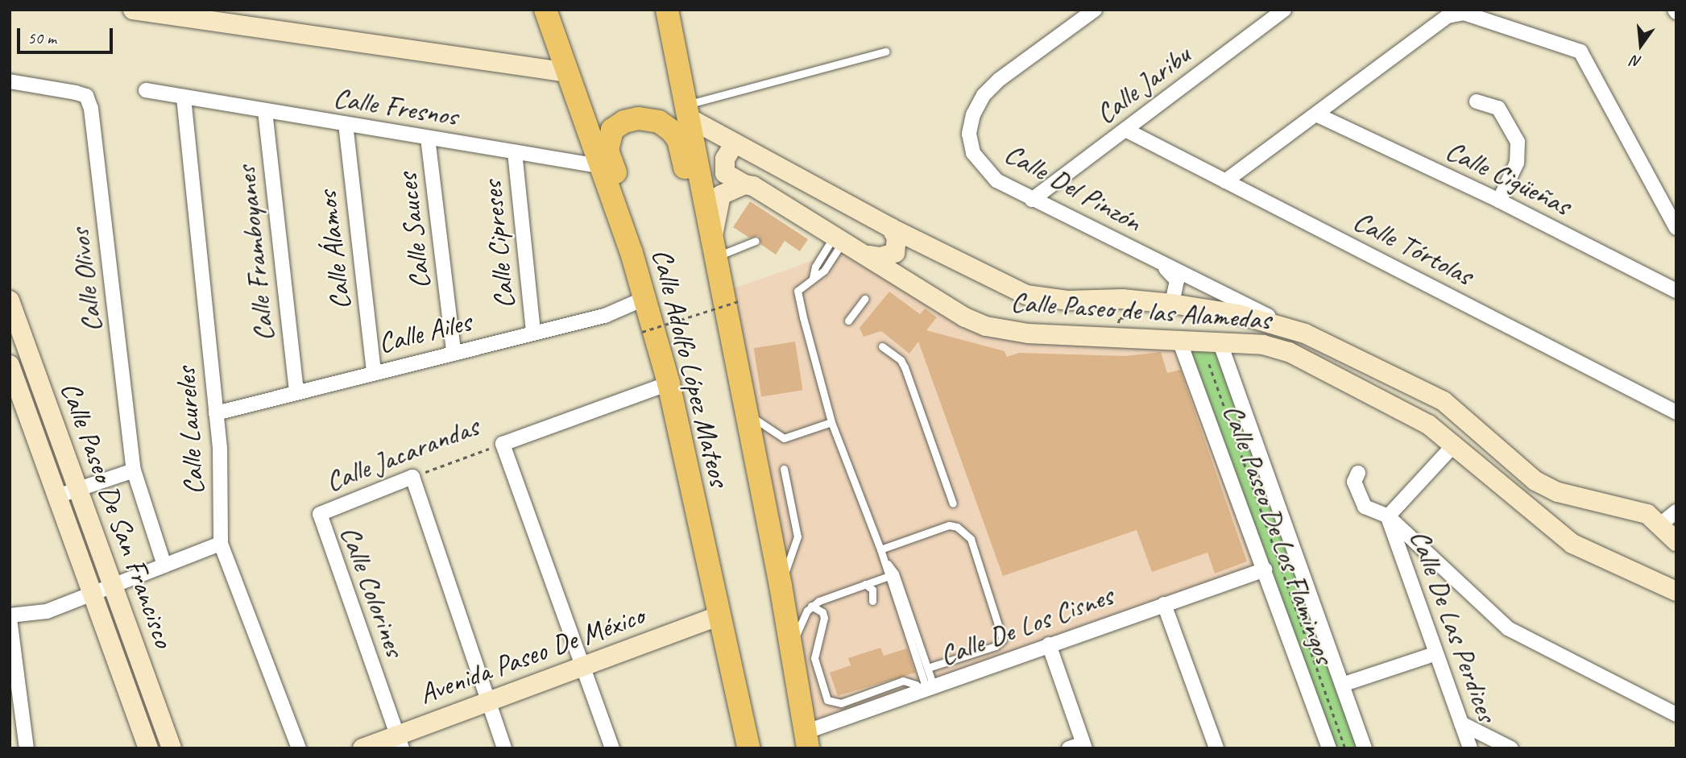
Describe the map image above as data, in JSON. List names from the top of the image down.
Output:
{
  "streets": {
    "main road": ["Calle Adolfo López Mateos"],
    "street": [
      "Calle Jaribu",
      "Calle Fresnos",
      "Calle Cigüeñas",
      "Calle Del Pinzón",
      "Calle Sauces",
      "Calle Cipreses",
      "Calle Tórtolas",
      "Calle Álamos",
      "Calle Framboyanes",
      "Calle Olivos",
      "Calle Paseo de las Alamedas",
      "Calle Ailes",
      "Calle Laureles",
      "Calle Jacarandas",
      "Calle Paseo De San Francisco",
      "Calle Paseo De Los Flamingos",
      "Calle Colorines",
      "Calle De Los Cisnes",
      "Calle De Las Perdices",
      "Avenida Paseo De México"
    ]
  },
  "crossings": [
    ["Calle Jaribu", "Calle Del Pinzón"],
    ["Calle Jaribu", "Calle Tórtolas"],
    ["Calle Fresnos", "Calle Sauces"],
    ["Calle Fresnos", "Calle Cipreses"],
    ["Calle Fresnos", "Calle Álamos"],
    ["Calle Fresnos", "Calle Framboyanes"],
    ["Calle Fresnos", "Calle Adolfo López Mateos"],
    ["Calle Fresnos", "Calle Laureles"],
    ["Calle Del Pinzón", "Calle Paseo de las Alamedas"],
    ["Calle Sauces", "Calle Ailes"],
    ["Calle Cipreses", "Calle Ailes"],
    ["Calle Álamos", "Calle Ailes"],
    ["Calle Framboyanes", "Calle Ailes"],
    ["Calle Paseo de las Alamedas", "Calle Adolfo López Mateos"],
    ["Calle Paseo de las Alamedas", "Calle Paseo De Los Flamingos"],
    ["Calle Paseo de las Alamedas", "Calle De Las Perdices"],
    ["Calle Ailes", "Calle Adolfo López Mateos"],
    ["Calle Ailes", "Calle Laureles"],
    ["Calle Adolfo López Mateos", "Calle Jacarandas"],
    ["Calle Adolfo López Mateos", "Calle De Los Cisnes"],
    ["Calle Adolfo López Mateos", "Avenida Paseo De México"],
    ["Calle Jacarandas", "Calle Colorines"],
    ["Calle Jacarandas", "Avenida Paseo De México"],
    ["Calle Paseo De Los Flamingos", "Calle De Los Cisnes"],
    ["Calle Colorines", "Avenida Paseo De México"]
  ],
  "scale_bar": "50 m",
  "north": "bottom"
}
